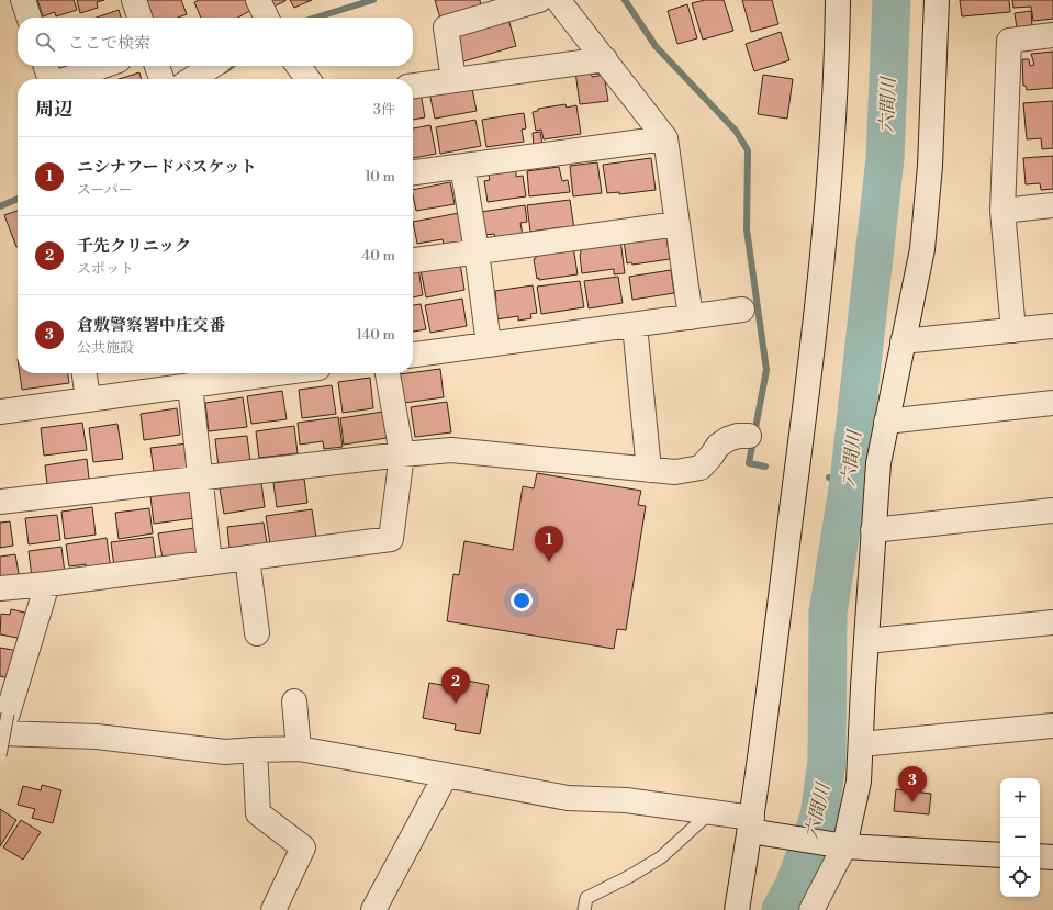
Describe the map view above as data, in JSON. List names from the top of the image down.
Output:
{
  "water": ["六間川"],
  "page": {
    "search": "ここで検索",
    "heading": ["周辺", "3件"],
    "list": [
      {
        "mark": "1",
        "name": "ニシナフードバスケット",
        "note": "スーパー",
        "value": "10 m"
      },
      {
        "mark": "2",
        "name": "千先クリニック",
        "note": "スポット",
        "value": "40 m"
      },
      {
        "mark": "3",
        "name": "倉敷警察署中庄交番",
        "note": "公共施設",
        "value": "140 m"
      }
    ],
    "pins": ["1", "2", "3"],
    "map_buttons": ["+", "−"]
  }
}
